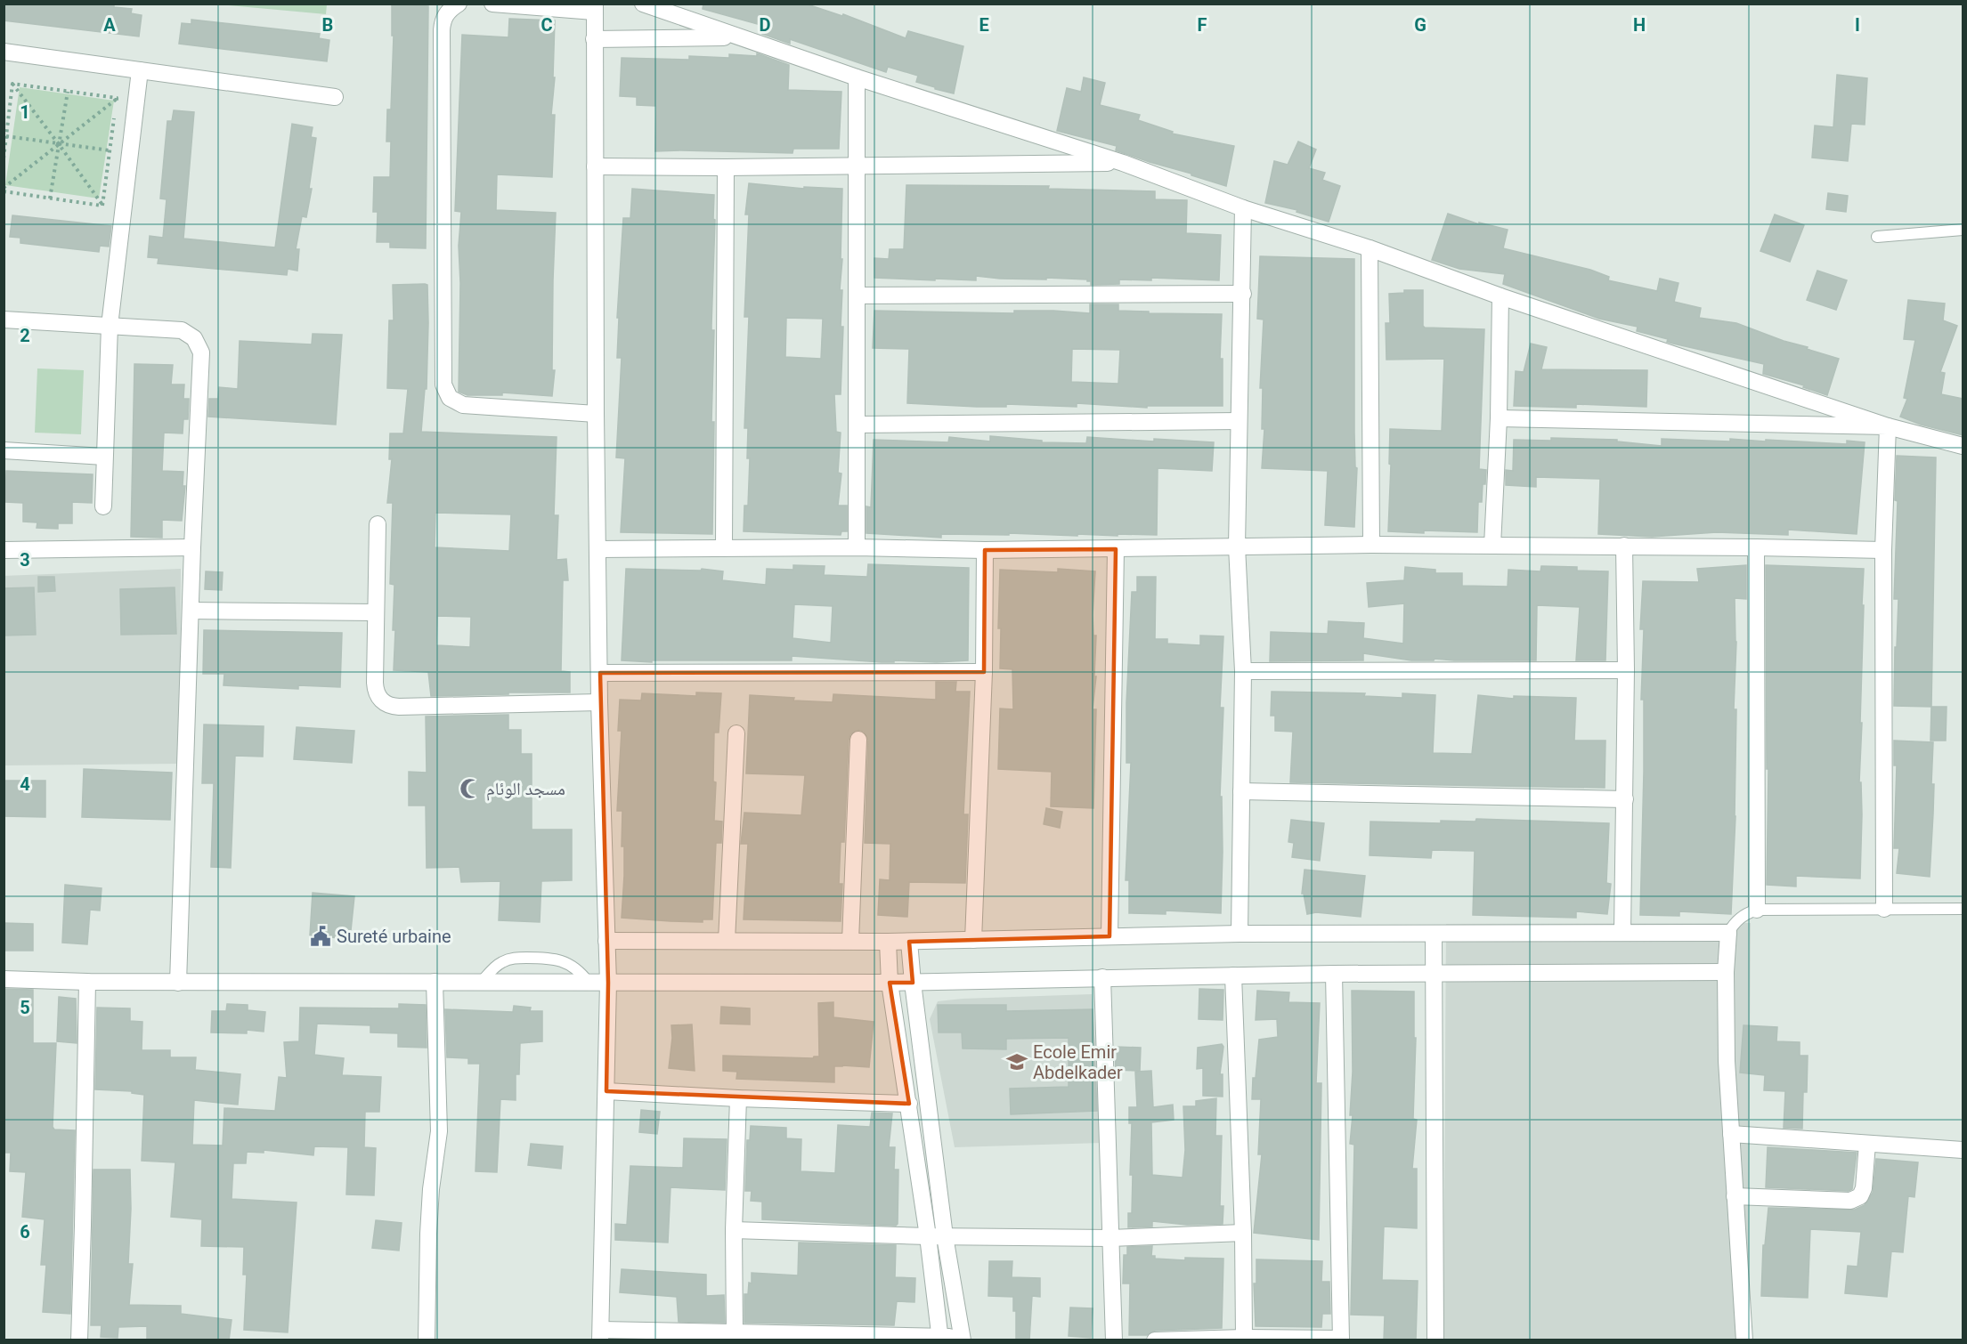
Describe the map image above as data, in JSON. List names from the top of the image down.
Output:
{
  "places": {
    "mosque": ["مسجد الوئام"],
    "public building": ["Sureté urbaine"],
    "school or university": ["Ecole Emir Abdelkader"]
  },
  "grid": {
    "columns": [
      "A",
      "B",
      "C",
      "D",
      "E",
      "F",
      "G",
      "H",
      "I"
    ],
    "rows": [
      "1",
      "2",
      "3",
      "4",
      "5",
      "6"
    ]
  }
}
